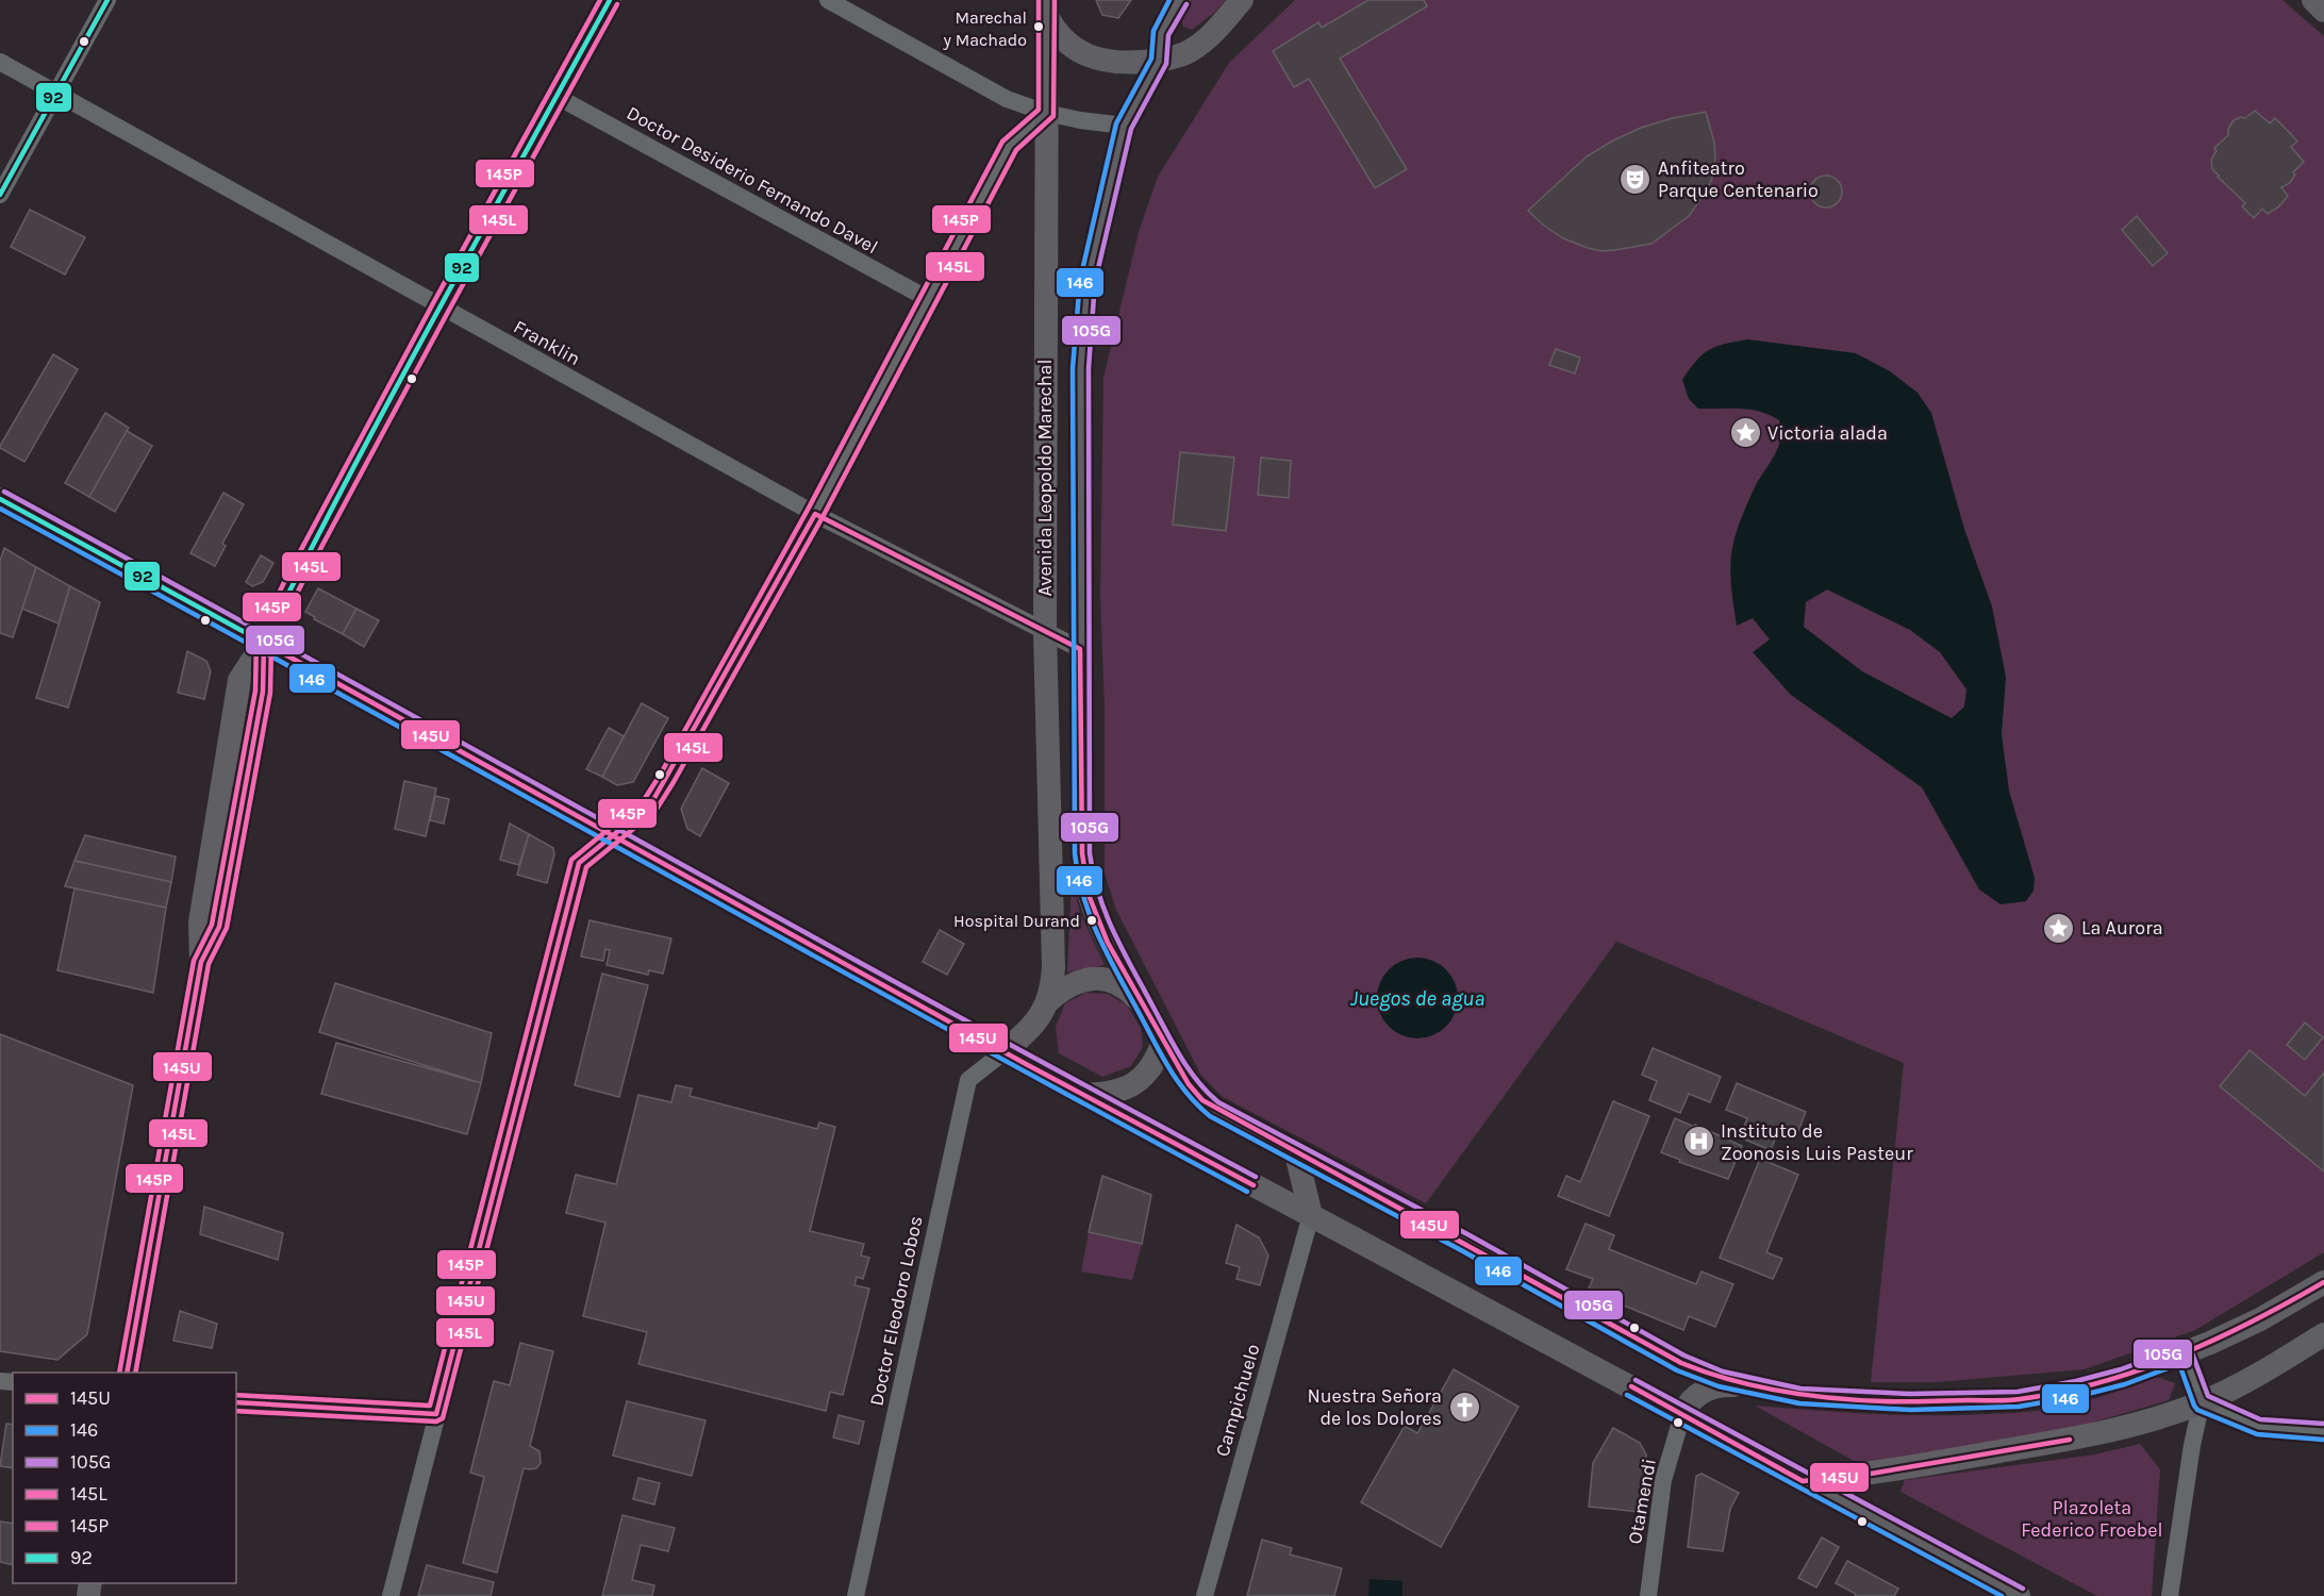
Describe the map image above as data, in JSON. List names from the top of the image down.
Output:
{
  "streets": {
    "main road": ["Avenida Leopoldo Marechal"],
    "street": [
      "Doctor Desiderio Fernando Davel",
      "Franklin",
      "Doctor Eleodoro Lobos",
      "Campichuelo",
      "Otamendi"
    ]
  },
  "crossings": [
    ["Franklin", "Avenida Leopoldo Marechal"],
    ["Avenida Leopoldo Marechal", "Doctor Eleodoro Lobos"]
  ],
  "water": ["Juegos de agua"],
  "parks": ["Plazoleta Federico Froebel"],
  "places": {
    "other": ["Marechal y Machado", "Hospital Durand"],
    "theatre": ["Anfiteatro Parque Centenario"],
    "place": ["Victoria alada", "La Aurora"],
    "hospital": ["Instituto de Zoonosis Luis Pasteur"],
    "church": ["Nuestra Señora de los Dolores"]
  },
  "lines": [
    "transit line 146",
    "transit line 145L",
    "transit line 145P",
    "transit line 92",
    "transit line 105G",
    "transit line 145U"
  ],
  "legend": [
    "145U",
    "146",
    "105G",
    "145L",
    "145P",
    "92"
  ]
}
